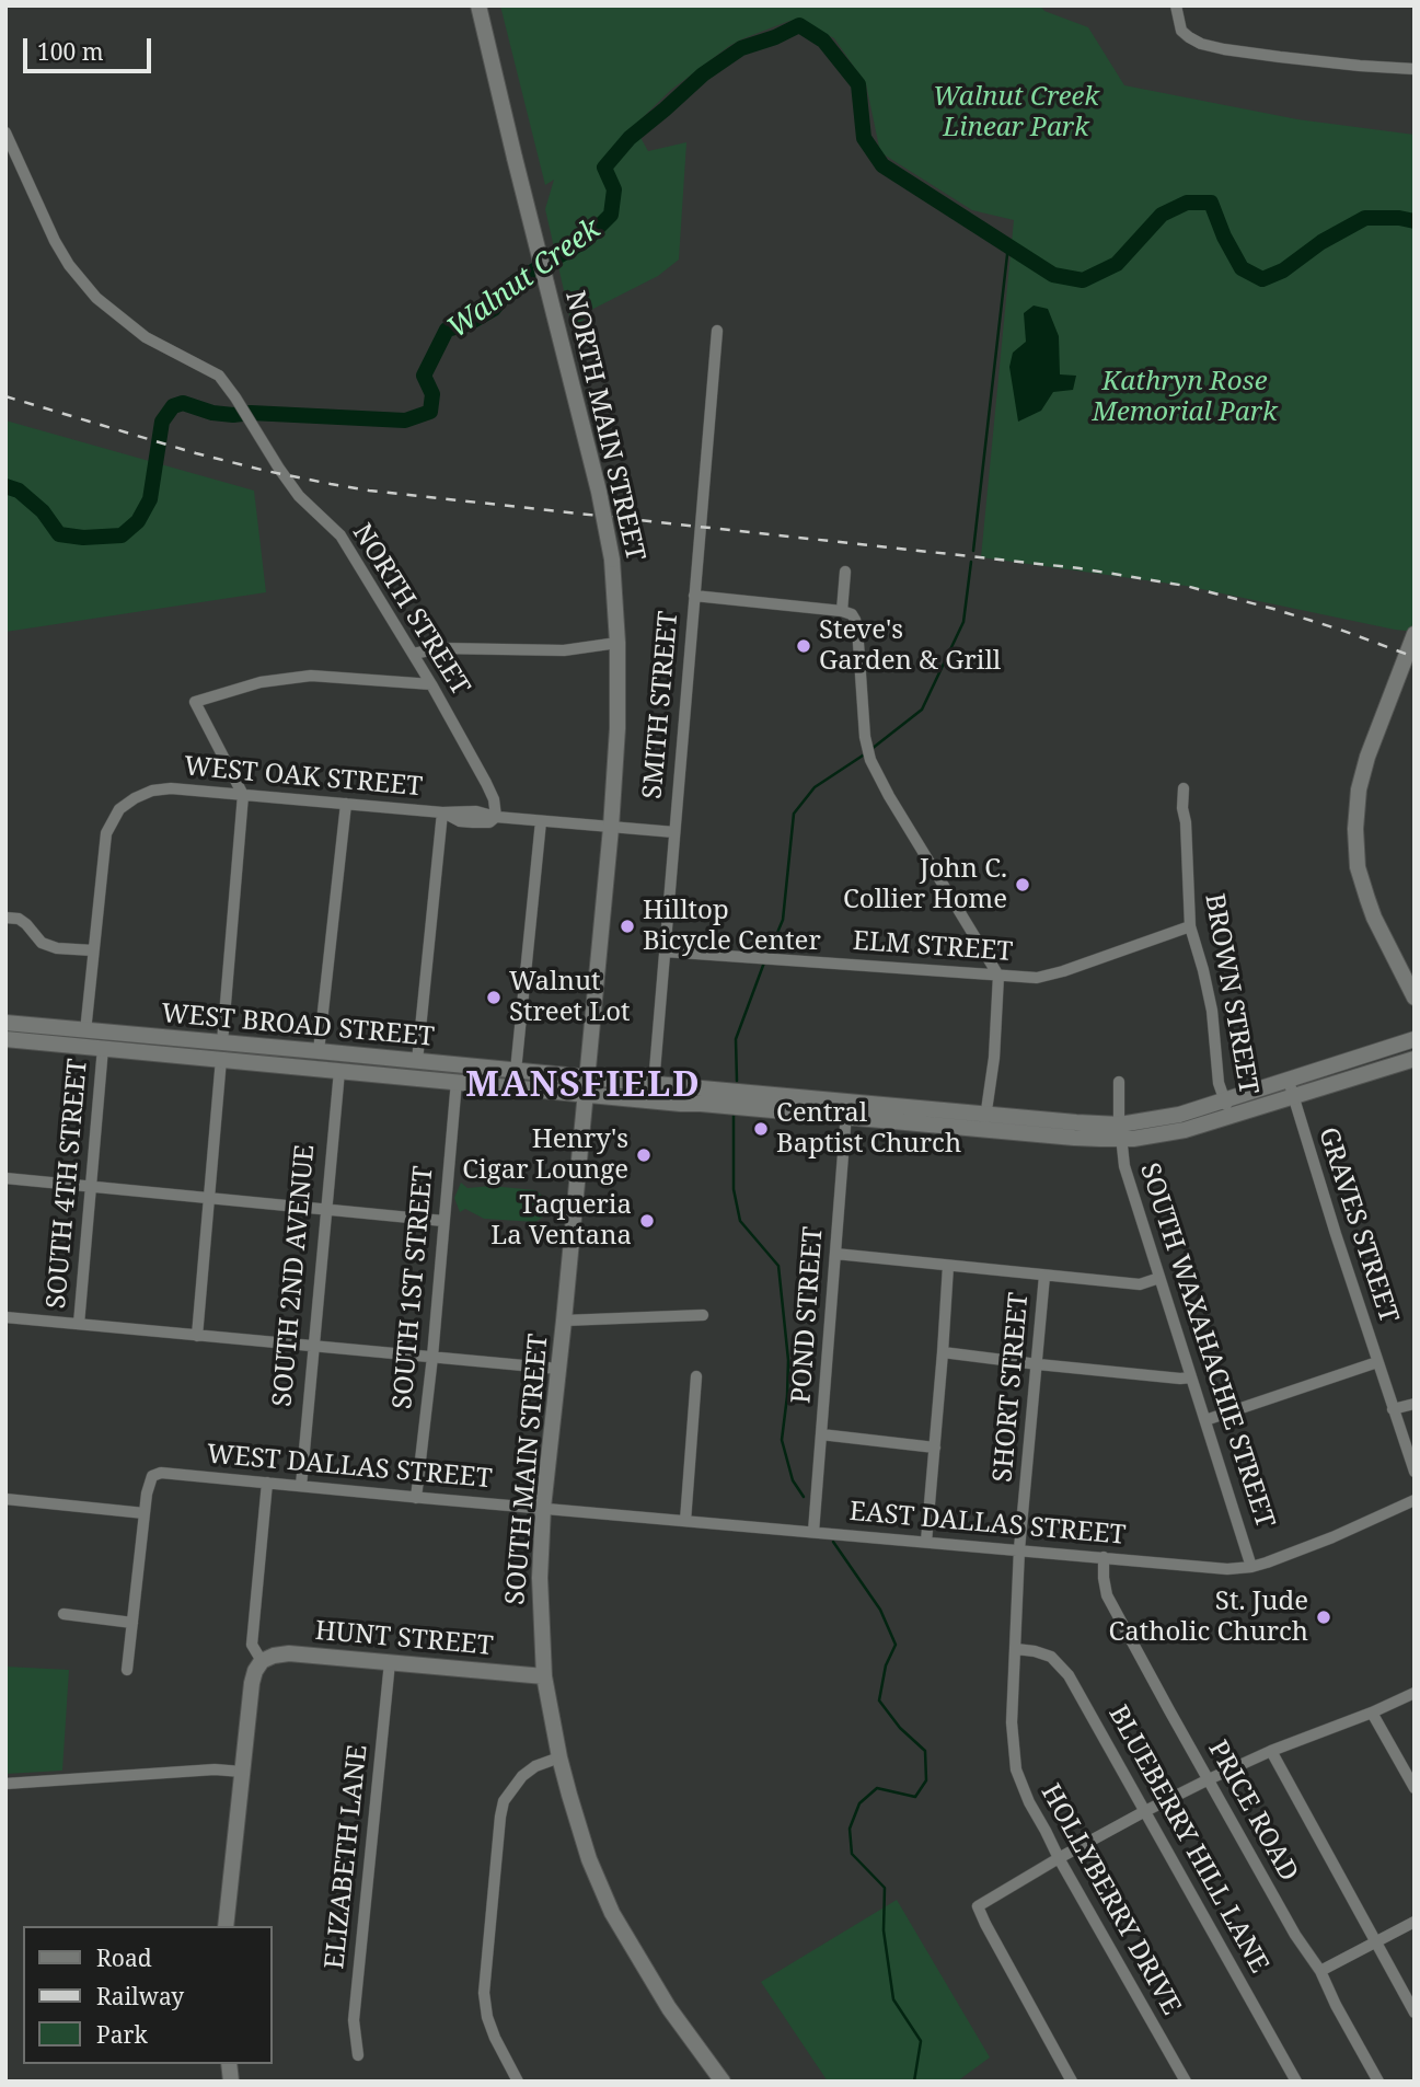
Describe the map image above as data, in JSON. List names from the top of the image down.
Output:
{
  "streets": {
    "main road": [
      "NORTH MAIN STREET",
      "WEST BROAD STREET",
      "SOUTH MAIN STREET",
      "HUNT STREET"
    ],
    "street": [
      "NORTH STREET",
      "SMITH STREET",
      "WEST OAK STREET",
      "ELM STREET",
      "BROWN STREET",
      "SOUTH 4TH STREET",
      "GRAVES STREET",
      "SOUTH 2ND AVENUE",
      "SOUTH 1ST STREET",
      "POND STREET",
      "SOUTH WAXAHACHIE STREET",
      "SHORT STREET",
      "WEST DALLAS STREET",
      "EAST DALLAS STREET",
      "PRICE ROAD",
      "BLUEBERRY HILL LANE",
      "ELIZABETH LANE",
      "HOLLYBERRY DRIVE"
    ]
  },
  "crossings": [
    ["NORTH MAIN STREET", "WEST OAK STREET"],
    ["NORTH MAIN STREET", "WEST BROAD STREET"],
    ["NORTH MAIN STREET", "SOUTH MAIN STREET"],
    ["NORTH STREET", "WEST OAK STREET"],
    ["SMITH STREET", "WEST OAK STREET"],
    ["SMITH STREET", "ELM STREET"],
    ["ELM STREET", "BROWN STREET"],
    ["WEST BROAD STREET", "SOUTH 4TH STREET"],
    ["WEST BROAD STREET", "SOUTH 2ND AVENUE"],
    ["WEST BROAD STREET", "SOUTH 1ST STREET"],
    ["WEST BROAD STREET", "SOUTH MAIN STREET"],
    ["SOUTH 2ND AVENUE", "WEST DALLAS STREET"],
    ["SOUTH 1ST STREET", "WEST DALLAS STREET"],
    ["POND STREET", "EAST DALLAS STREET"],
    ["SOUTH WAXAHACHIE STREET", "EAST DALLAS STREET"],
    ["SHORT STREET", "EAST DALLAS STREET"],
    ["SHORT STREET", "HOLLYBERRY DRIVE"],
    ["WEST DALLAS STREET", "SOUTH MAIN STREET"],
    ["WEST DALLAS STREET", "EAST DALLAS STREET"],
    ["SOUTH MAIN STREET", "EAST DALLAS STREET"],
    ["SOUTH MAIN STREET", "HUNT STREET"],
    ["EAST DALLAS STREET", "PRICE ROAD"],
    ["EAST DALLAS STREET", "HOLLYBERRY DRIVE"],
    ["HUNT STREET", "ELIZABETH LANE"],
    ["BLUEBERRY HILL LANE", "HOLLYBERRY DRIVE"]
  ],
  "districts": ["MANSFIELD"],
  "water": ["Walnut Creek"],
  "parks": ["Walnut Creek Linear Park", "Kathryn Rose Memorial Park"],
  "places": [
    "Steve's Garden & Grill",
    "John C. Collier Home",
    "Hilltop Bicycle Center",
    "Walnut Street Lot",
    "Central Baptist Church",
    "Henry's Cigar Lounge",
    "Taqueria La Ventana",
    "St. Jude Catholic Church"
  ],
  "legend": ["Road", "Railway", "Park"],
  "scale_bar": "100 m"
}
